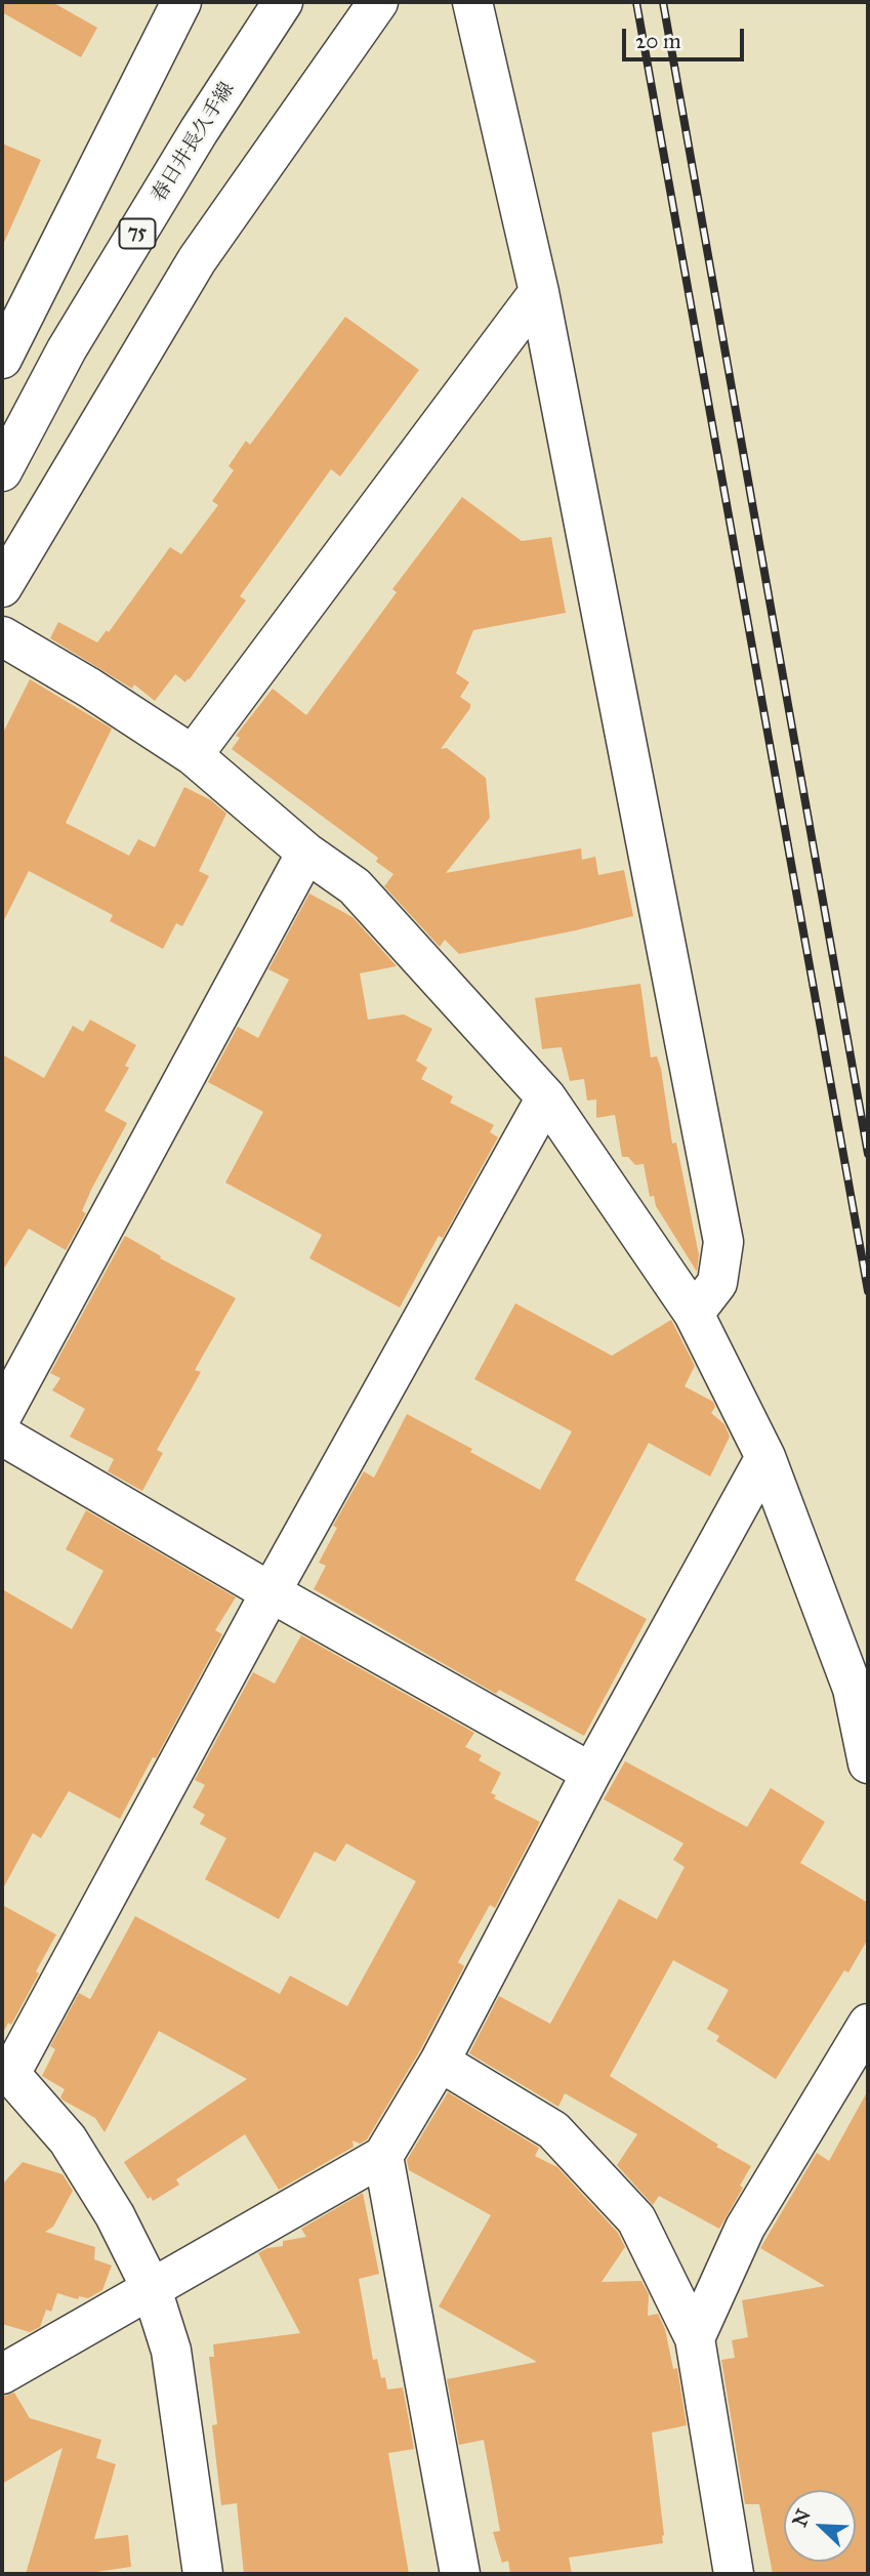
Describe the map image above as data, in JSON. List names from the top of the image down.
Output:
{
  "streets": {
    "street": ["春日井長久手線", "75"]
  },
  "scale_bar": "20 m",
  "north": "top left"
}
